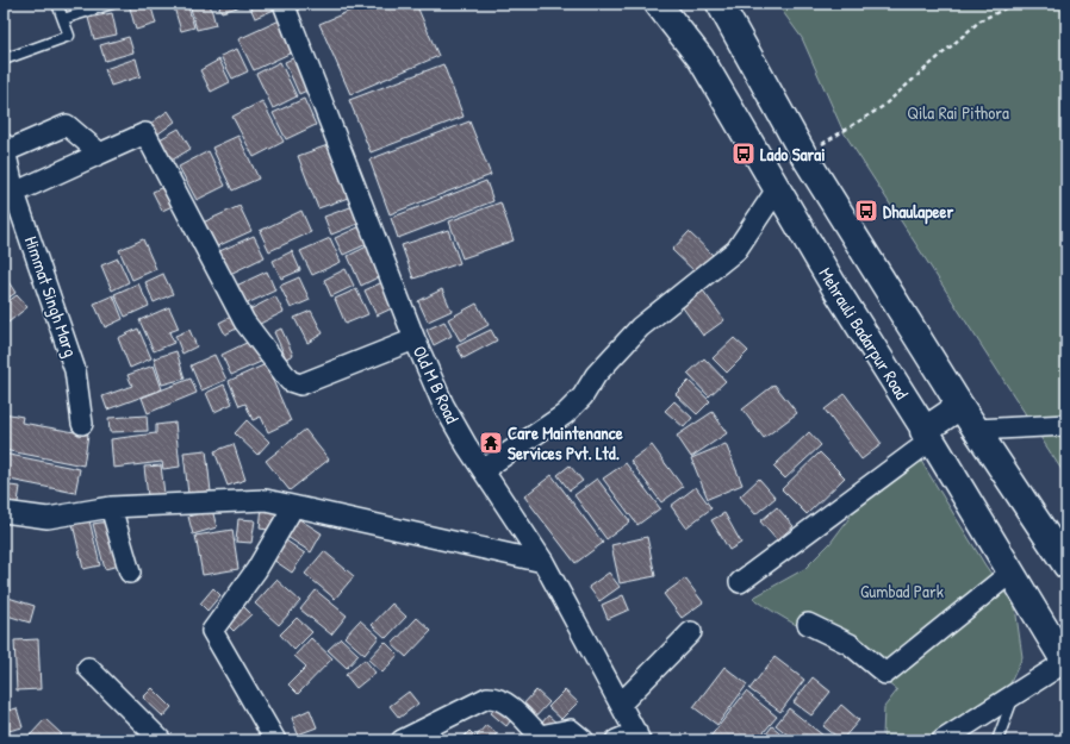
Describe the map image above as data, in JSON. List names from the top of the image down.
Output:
{
  "streets": {
    "main road": ["Mehrauli Badarpur Road"],
    "street": ["Himmat Singh Marg", "Old M B Road"]
  },
  "parks": ["Qila Rai Pithora", "Gumbad Park"],
  "places": {
    "bus stop": ["Lado Sarai", "Dhaulapeer"],
    "temple": ["Care Maintenance Services Pvt. Ltd."]
  }
}
